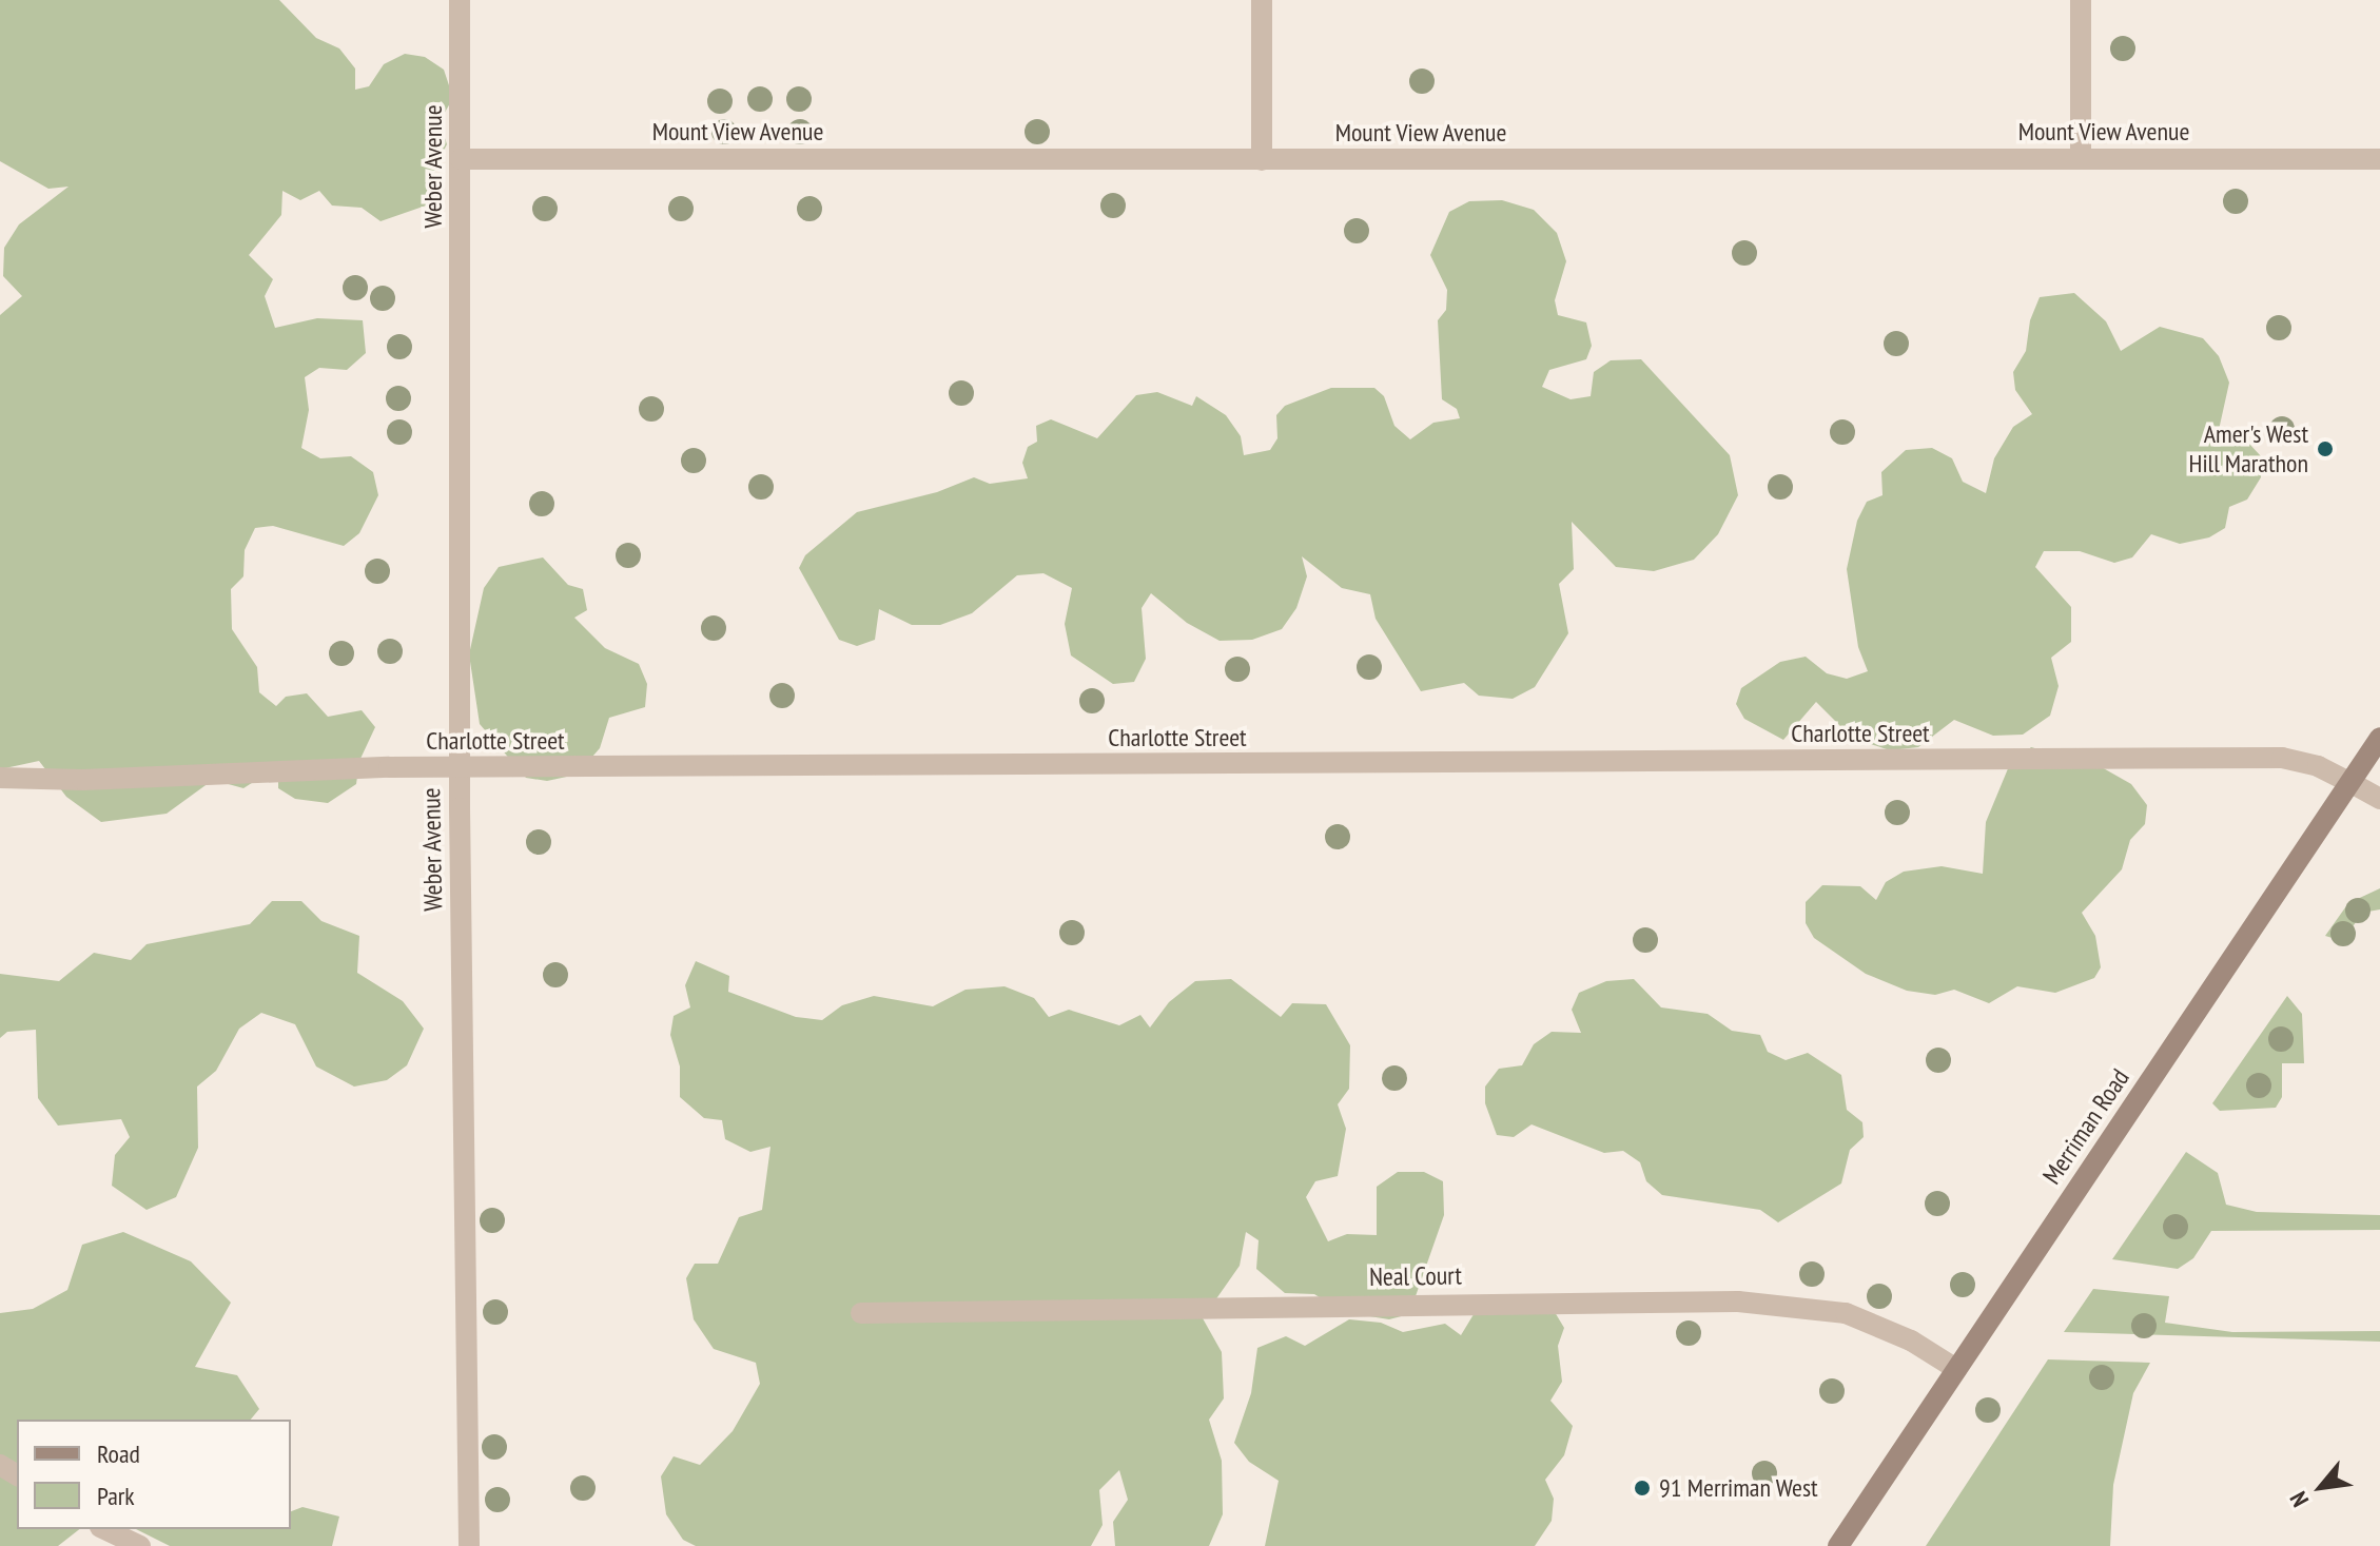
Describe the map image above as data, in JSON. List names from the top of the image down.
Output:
{
  "streets": {
    "main road": ["Merriman Road"],
    "street": [
      "Mount View Avenue",
      "Weber Avenue",
      "Charlotte Street",
      "Neal Court"
    ]
  },
  "crossings": [
    ["Mount View Avenue", "Weber Avenue"],
    ["Weber Avenue", "Charlotte Street"],
    ["Charlotte Street", "Merriman Road"],
    ["Merriman Road", "Neal Court"]
  ],
  "places": ["Amer's West Hill Marathon", "91 Merriman West"],
  "legend": ["Road", "Park"],
  "north": "bottom left"
}
